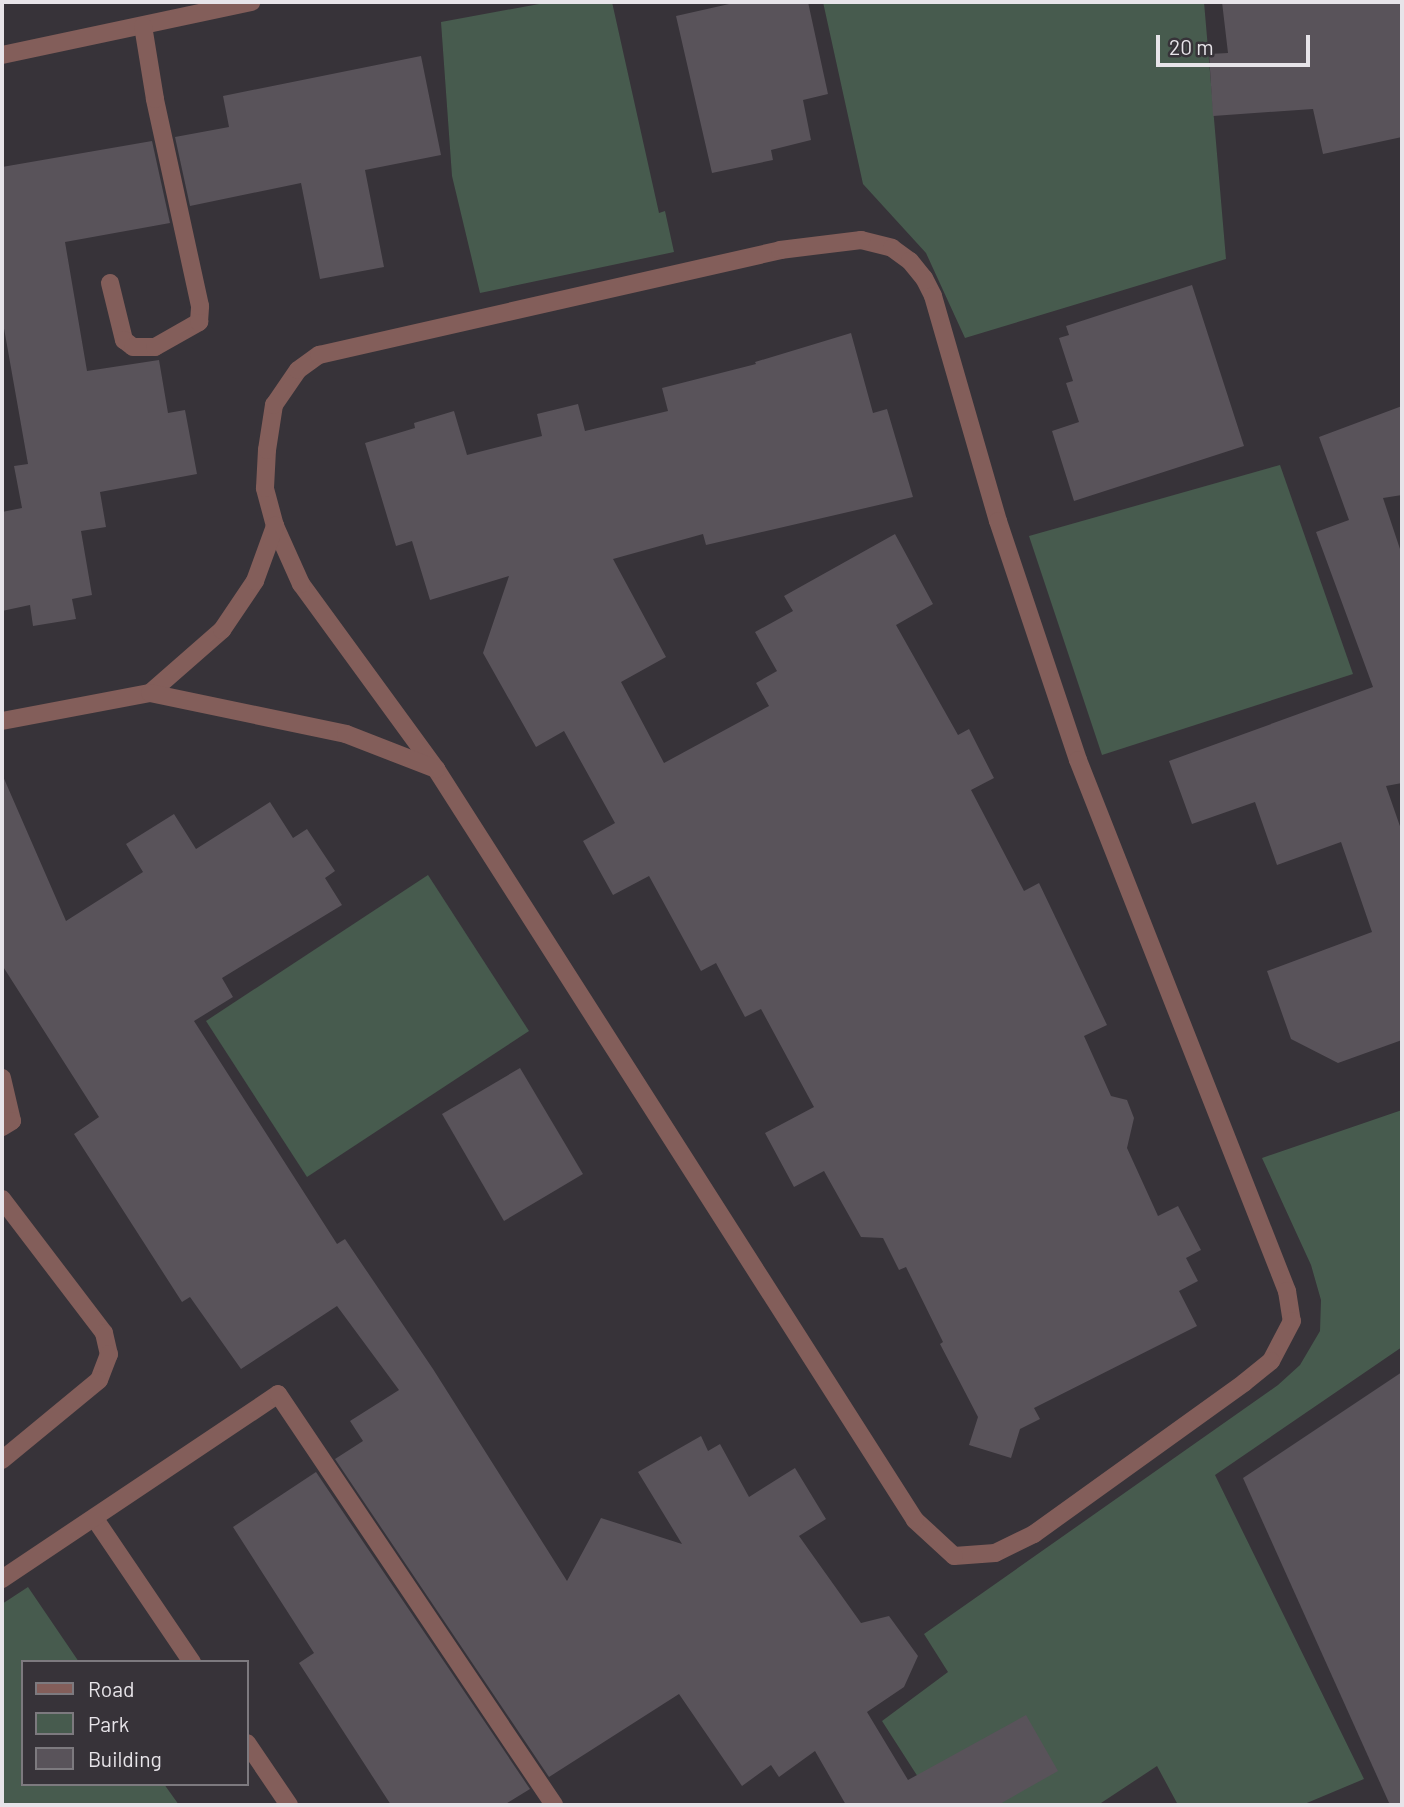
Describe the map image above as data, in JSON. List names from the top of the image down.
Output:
{
  "legend": ["Road", "Park", "Building"],
  "scale_bar": "20 m"
}
